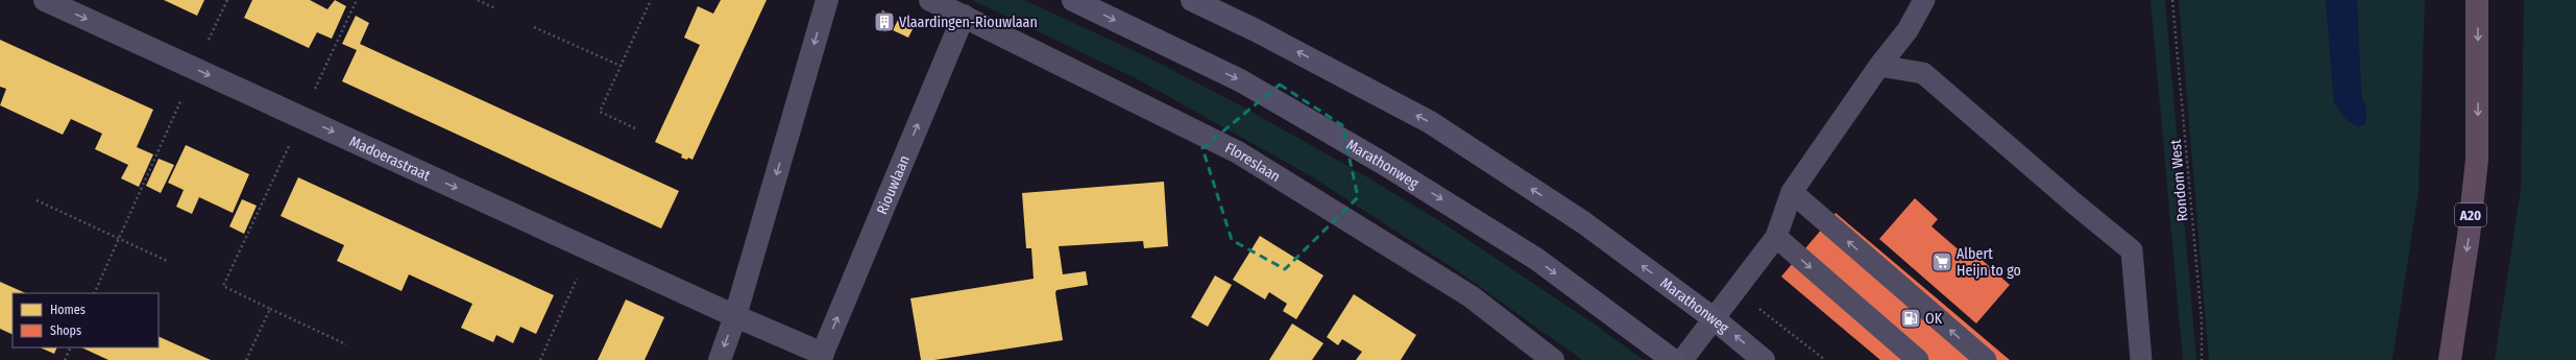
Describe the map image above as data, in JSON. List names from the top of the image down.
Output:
{
  "streets": {
    "highway": ["A20"],
    "main road": ["Marathonweg"],
    "street": ["Madoerastraat", "Floreslaan", "Riouwlaan"],
    "path": ["Rondom West"]
  },
  "crossings": [
    ["Madoerastraat", "Riouwlaan"],
    ["Floreslaan", "Riouwlaan"]
  ],
  "one_way": ["Madoerastraat"],
  "places": {
    "building": ["Vlaardingen-Riouwlaan"],
    "supermarket": ["Albert Heijn to go"],
    "fuel station": ["OK"]
  },
  "legend": ["Homes", "Shops"]
}
